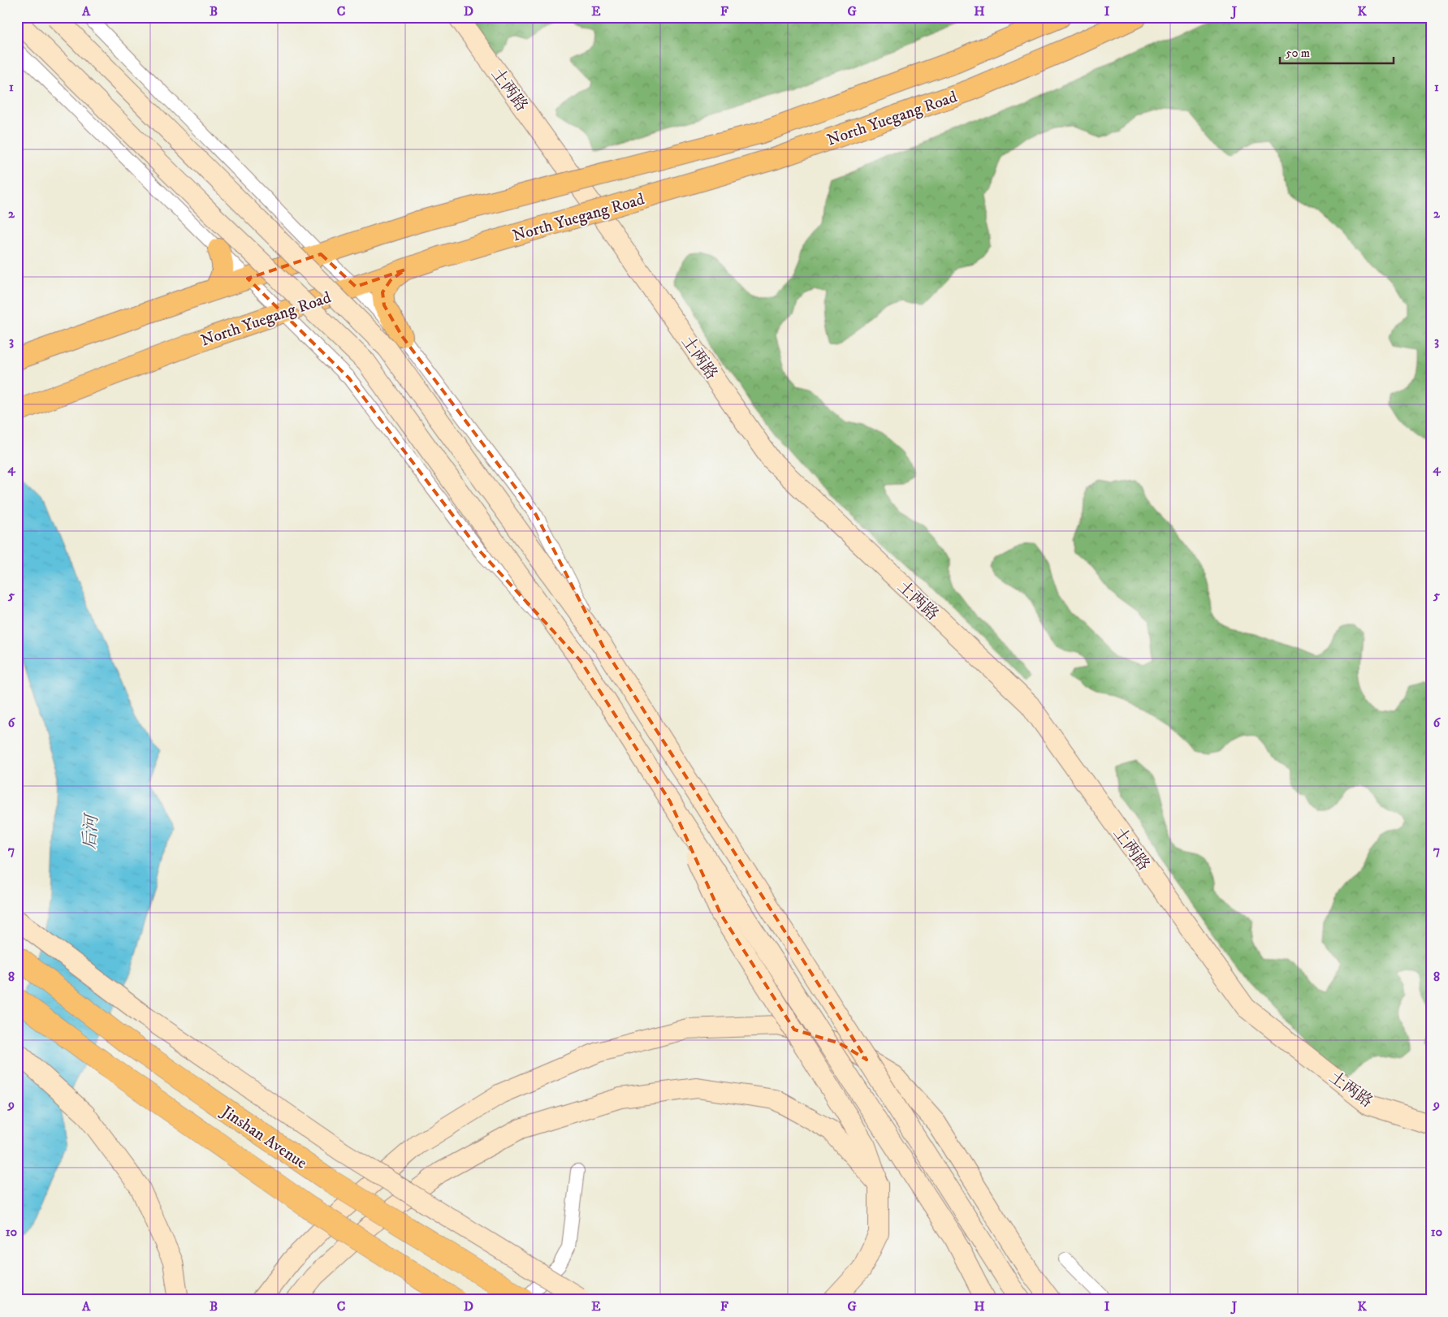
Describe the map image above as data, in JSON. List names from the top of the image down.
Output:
{
  "streets": {
    "highway": ["Jinshan Avenue"],
    "main road": ["土两路", "North Yuegang Road"]
  },
  "water": ["后河"],
  "scale_bar": "50 m",
  "grid": {
    "columns": [
      "A",
      "B",
      "C",
      "D",
      "E",
      "F",
      "G",
      "H",
      "I",
      "J",
      "K"
    ],
    "rows": [
      "1",
      "2",
      "3",
      "4",
      "5",
      "6",
      "7",
      "8",
      "9",
      "10"
    ]
  }
}
